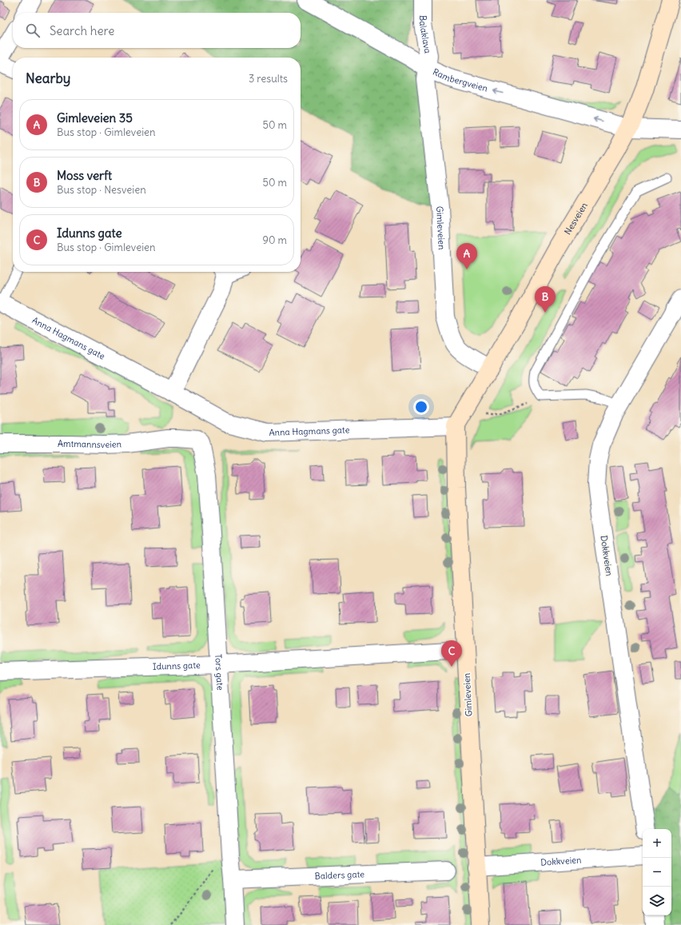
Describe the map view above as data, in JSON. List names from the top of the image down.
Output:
{
  "streets": {
    "main road": ["Nesveien", "Gimleveien"],
    "street": [
      "Balaklava",
      "Rambergveien",
      "Anna Hagmans gate",
      "Amtmannsveien",
      "Dokkveien",
      "Idunns gate",
      "Tors gate",
      "Balders gate"
    ]
  },
  "crossings": [
    ["Balaklava", "Rambergveien"],
    ["Balaklava", "Gimleveien"],
    ["Rambergveien", "Nesveien"],
    ["Rambergveien", "Gimleveien"],
    ["Nesveien", "Gimleveien"],
    ["Nesveien", "Anna Hagmans gate"],
    ["Gimleveien", "Anna Hagmans gate"],
    ["Gimleveien", "Dokkveien"],
    ["Amtmannsveien", "Tors gate"],
    ["Idunns gate", "Tors gate"],
    ["Tors gate", "Balders gate"]
  ],
  "one_way": ["Rambergveien"],
  "page": {
    "search": "Search here",
    "heading": ["Nearby", "3 results"],
    "list": [
      {
        "mark": "A",
        "name": "Gimleveien 35",
        "note": "Bus stop · Gimleveien",
        "value": "50 m"
      },
      {
        "mark": "B",
        "name": "Moss verft",
        "note": "Bus stop · Nesveien",
        "value": "50 m"
      },
      {
        "mark": "C",
        "name": "Idunns gate",
        "note": "Bus stop · Gimleveien",
        "value": "90 m"
      }
    ],
    "pins": ["A", "B", "C"],
    "map_buttons": ["+", "−"]
  }
}
